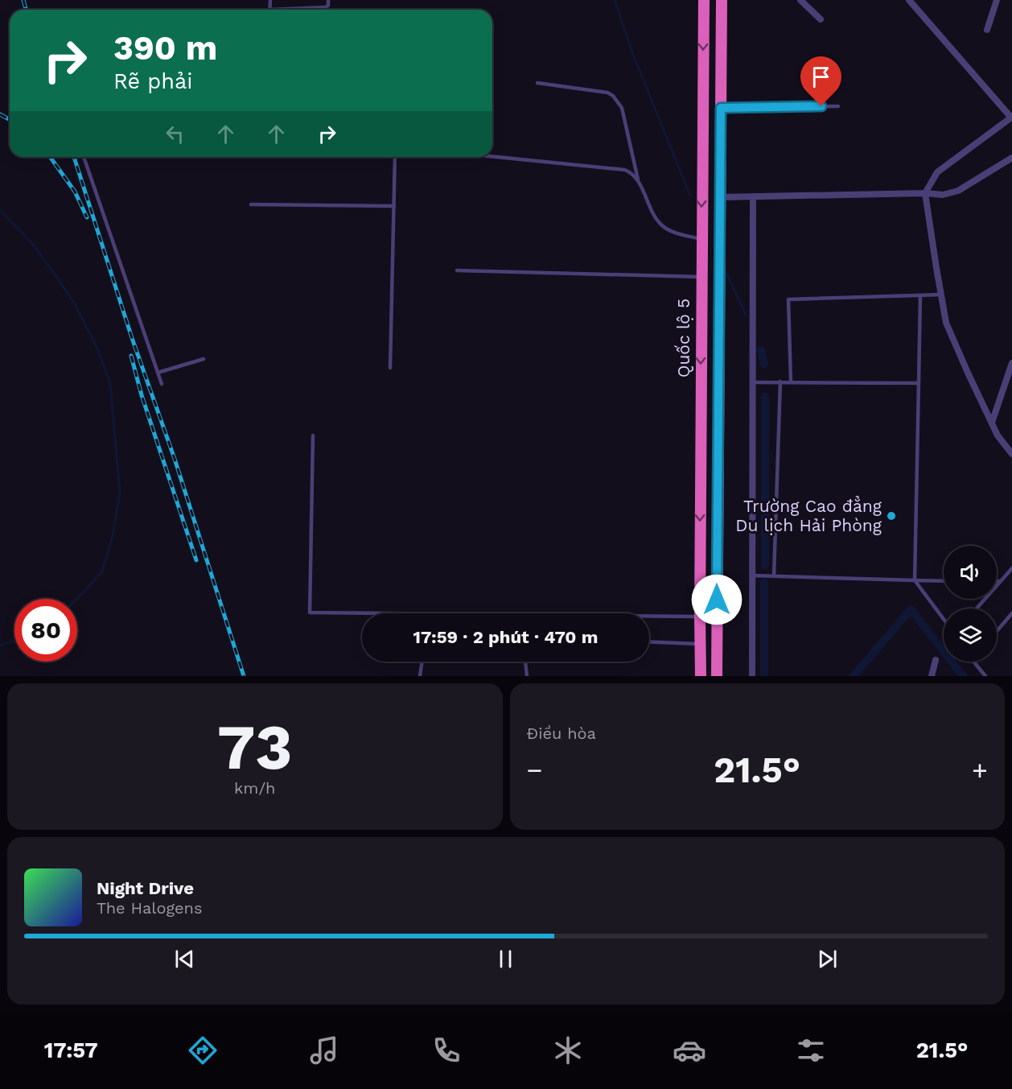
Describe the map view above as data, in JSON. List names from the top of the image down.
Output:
{
  "streets": {
    "highway": ["Quốc lộ 5"]
  },
  "places": ["Trường Cao đẳng Du lịch Hải Phòng"],
  "page": {
    "turn": ["390 m", "Rẽ phải"],
    "limit": "80",
    "trip": "17:59 · 2 phút · 470 m",
    "tile": [
      ["73", "km/h"],
      "Điều hòa"
    ],
    "heat": ["−", "21.5°", "+"],
    "song": ["Night Drive", "The Halogens"],
    "tabs": ["17:57", "21.5°"]
  }
}
